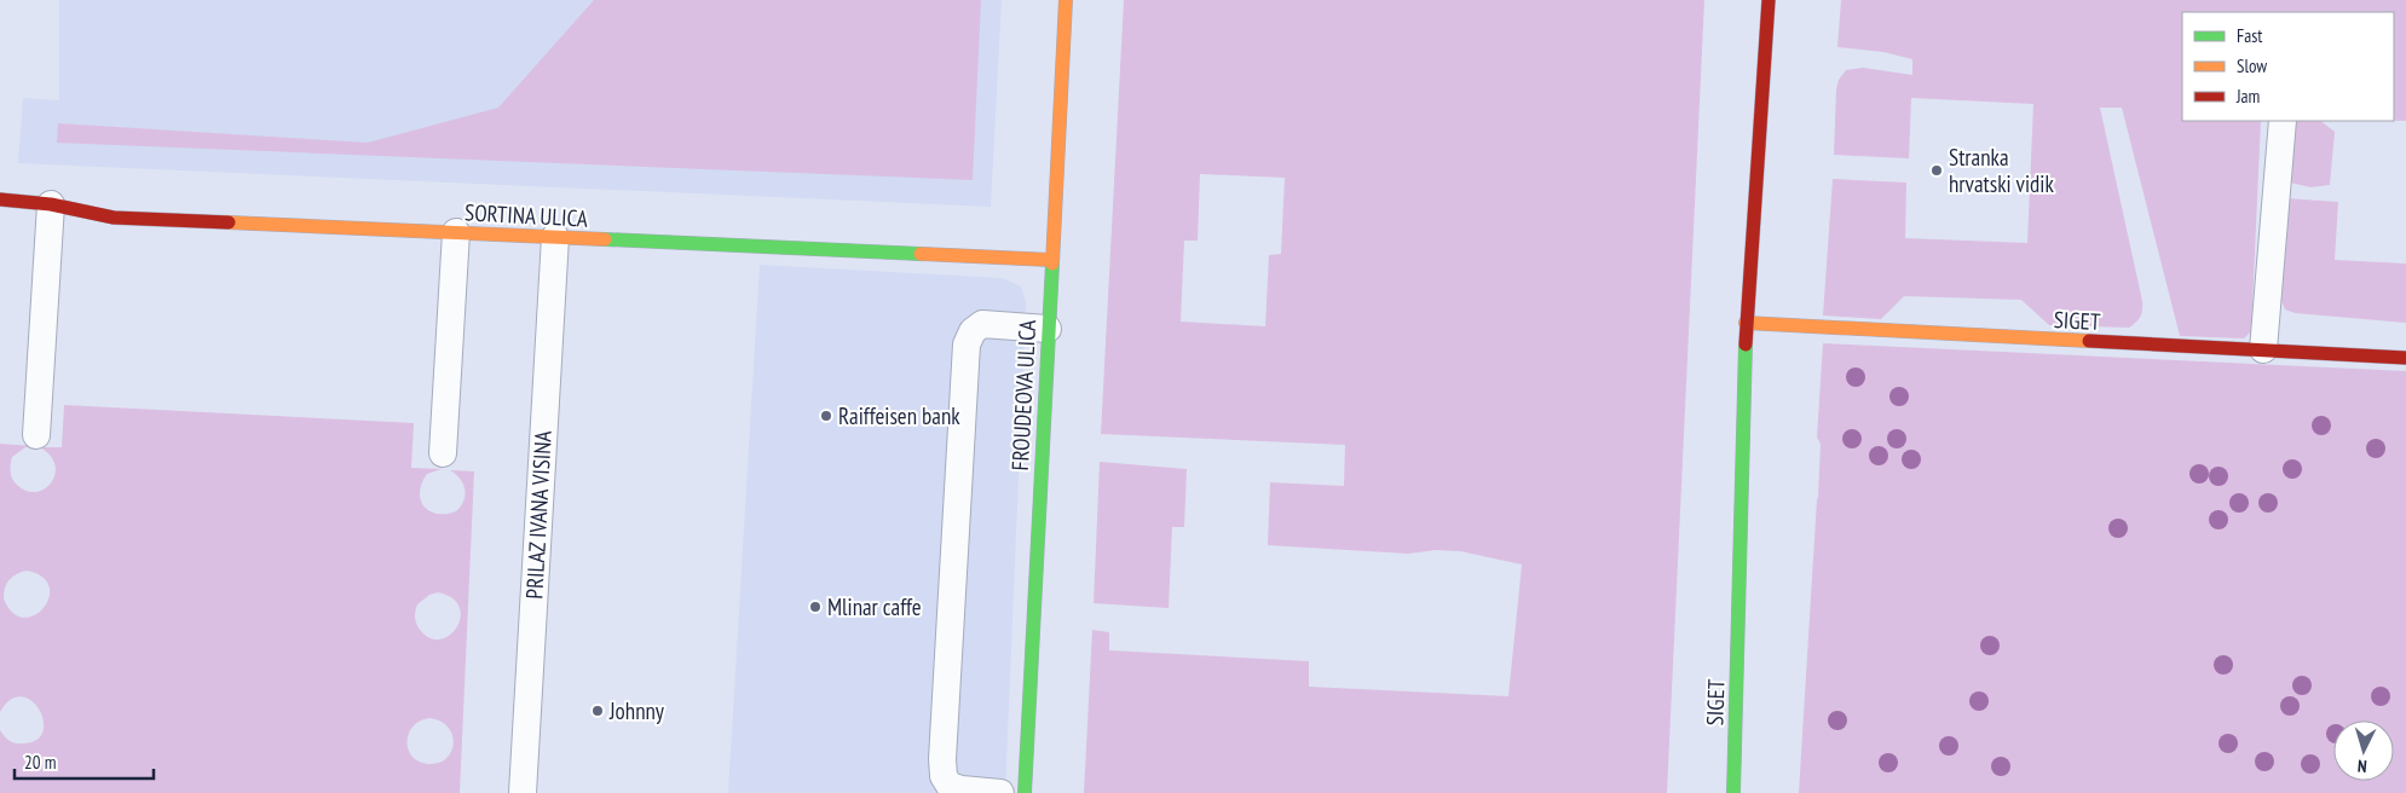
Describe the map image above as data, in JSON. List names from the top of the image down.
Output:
{
  "streets": {
    "street": ["SORTINA ULICA", "SIGET", "FROUDEOVA ULICA"],
    "lane": ["PRILAZ IVANA VISINA"]
  },
  "crossings": [
    ["SORTINA ULICA", "FROUDEOVA ULICA"],
    ["SORTINA ULICA", "PRILAZ IVANA VISINA"]
  ],
  "places": [
    "Stranka hrvatski vidik",
    "Raiffeisen bank",
    "Mlinar caffe",
    "Johnny"
  ],
  "legend": ["Fast", "Slow", "Jam"],
  "scale_bar": "20 m",
  "north": "bottom"
}
